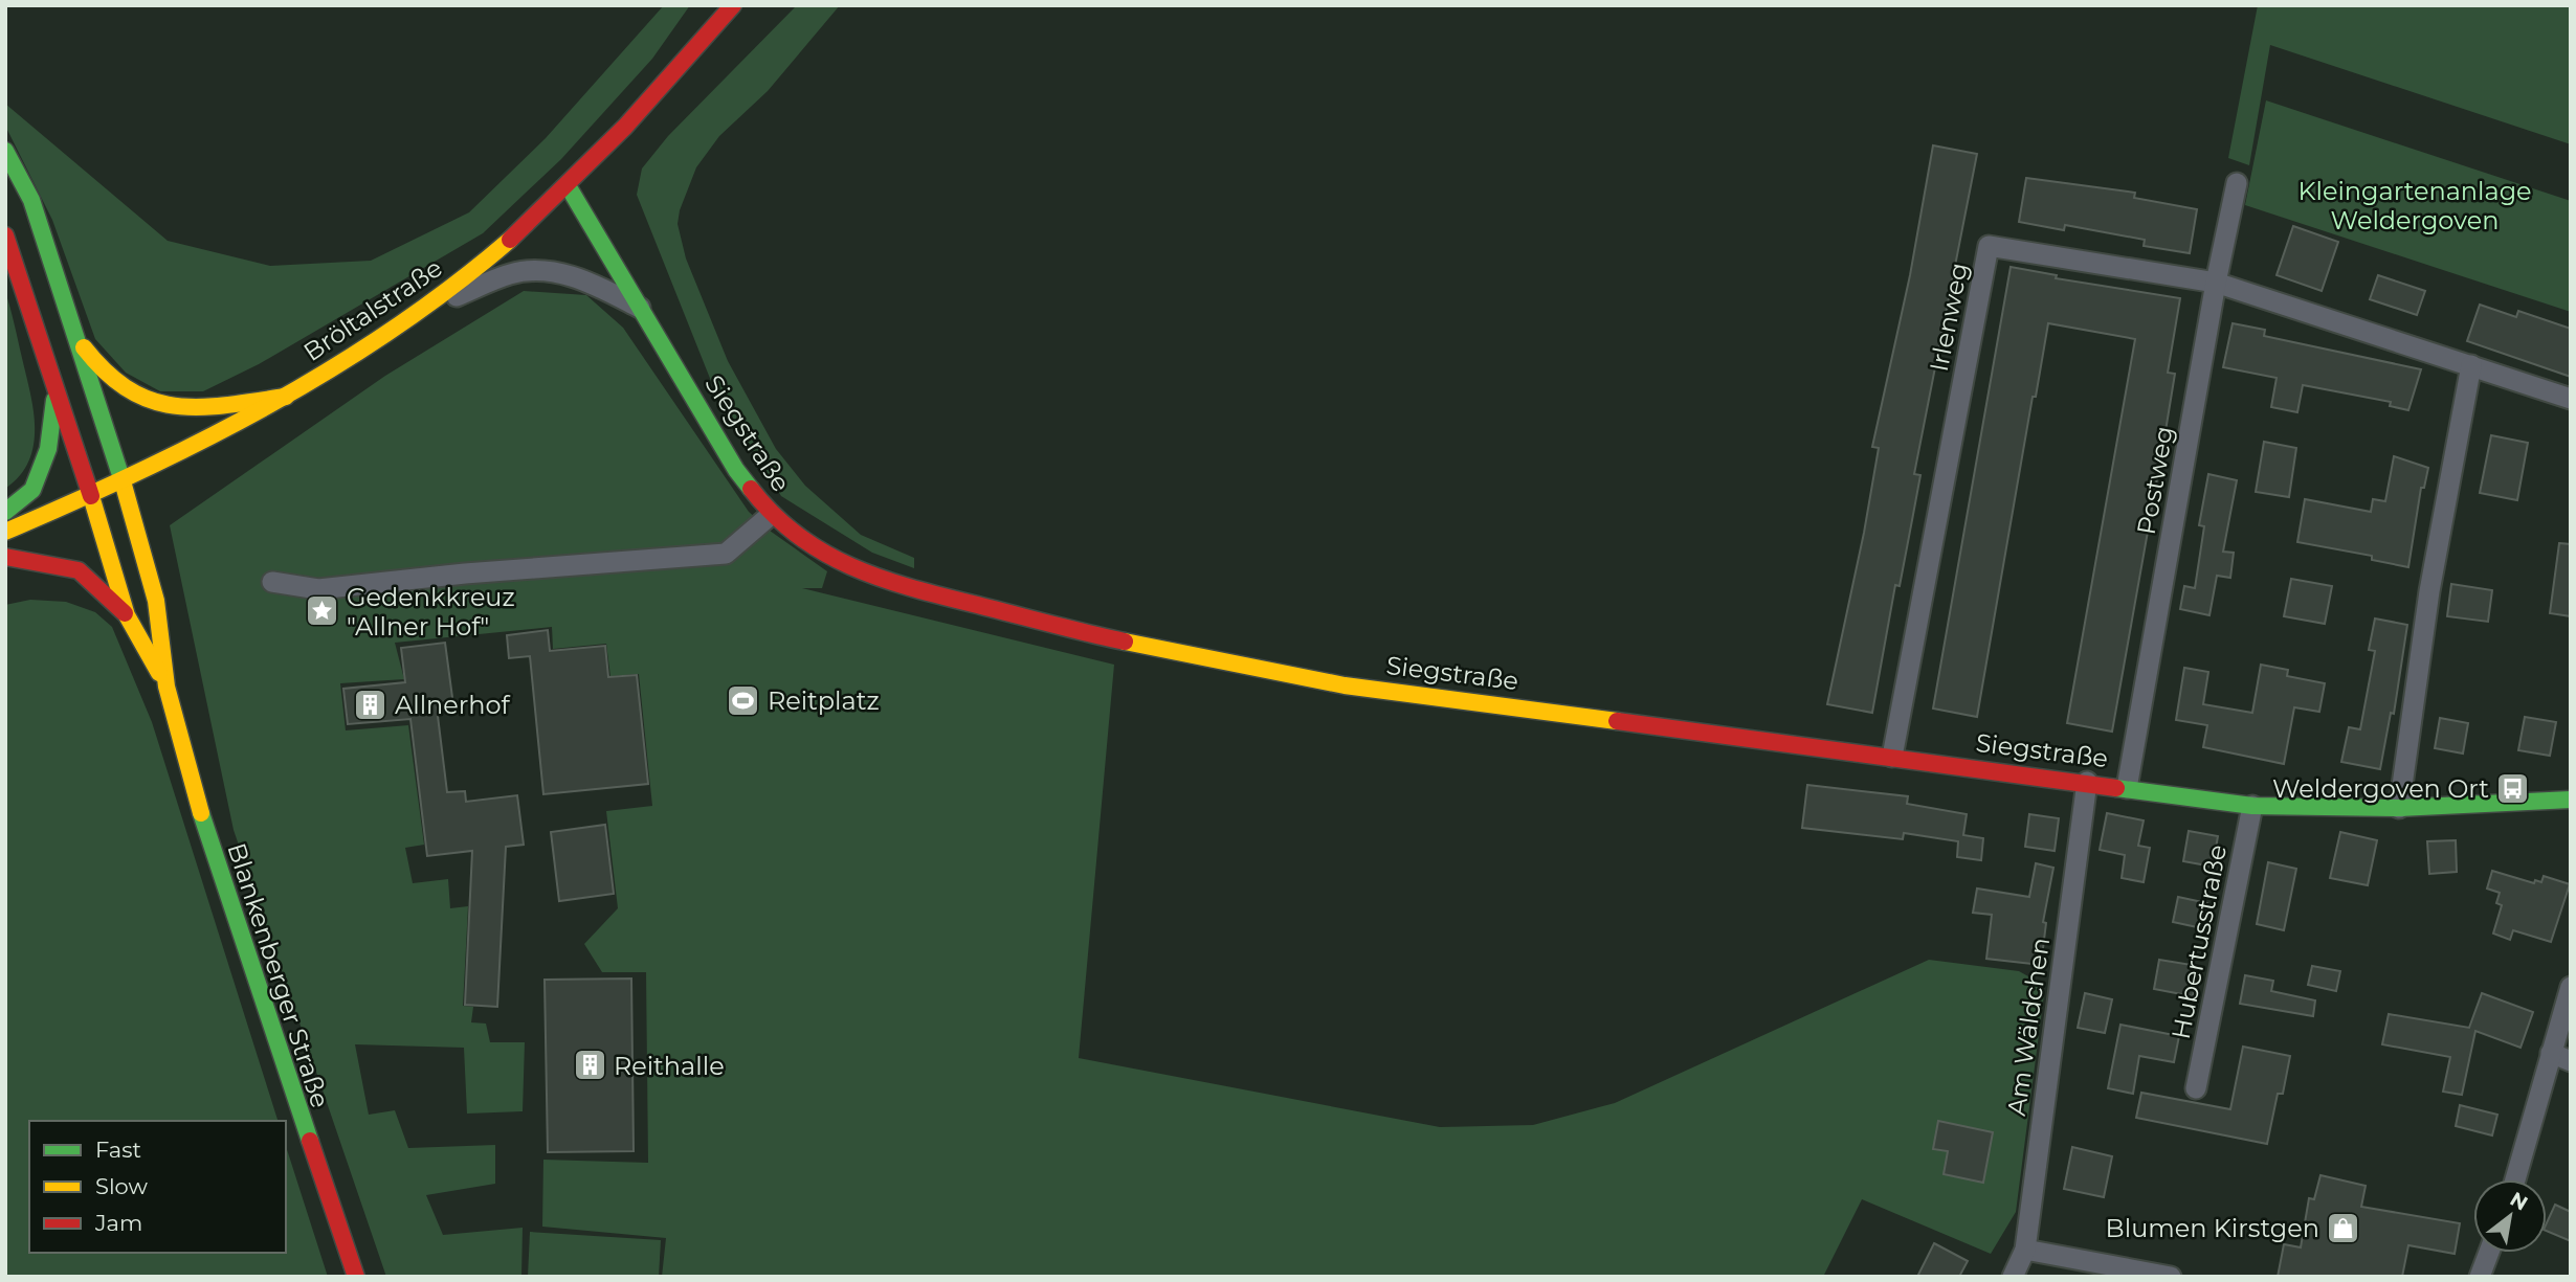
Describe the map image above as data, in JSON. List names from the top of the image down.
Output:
{
  "streets": {
    "main road": ["Bröltalstraße", "Siegstraße", "Blankenberger Straße"],
    "street": [
      "Irlenweg",
      "Postweg",
      "Hubertusstraße",
      "Am Wäldchen"
    ]
  },
  "crossings": [
    ["Bröltalstraße", "Siegstraße"],
    ["Bröltalstraße", "Blankenberger Straße"],
    ["Irlenweg", "Siegstraße"],
    ["Irlenweg", "Postweg"],
    ["Siegstraße", "Postweg"],
    ["Siegstraße", "Hubertusstraße"],
    ["Siegstraße", "Am Wäldchen"]
  ],
  "parks": ["Kleingartenanlage Weldergoven"],
  "places": {
    "place": ["Gedenkkreuz \"Allner Hof\""],
    "sports": ["Reitplatz"],
    "building": ["Allnerhof", "Reithalle"],
    "bus stop": ["Weldergoven Ort"],
    "shop": ["Blumen Kirstgen"]
  },
  "legend": ["Fast", "Slow", "Jam"],
  "north": "top right"
}
